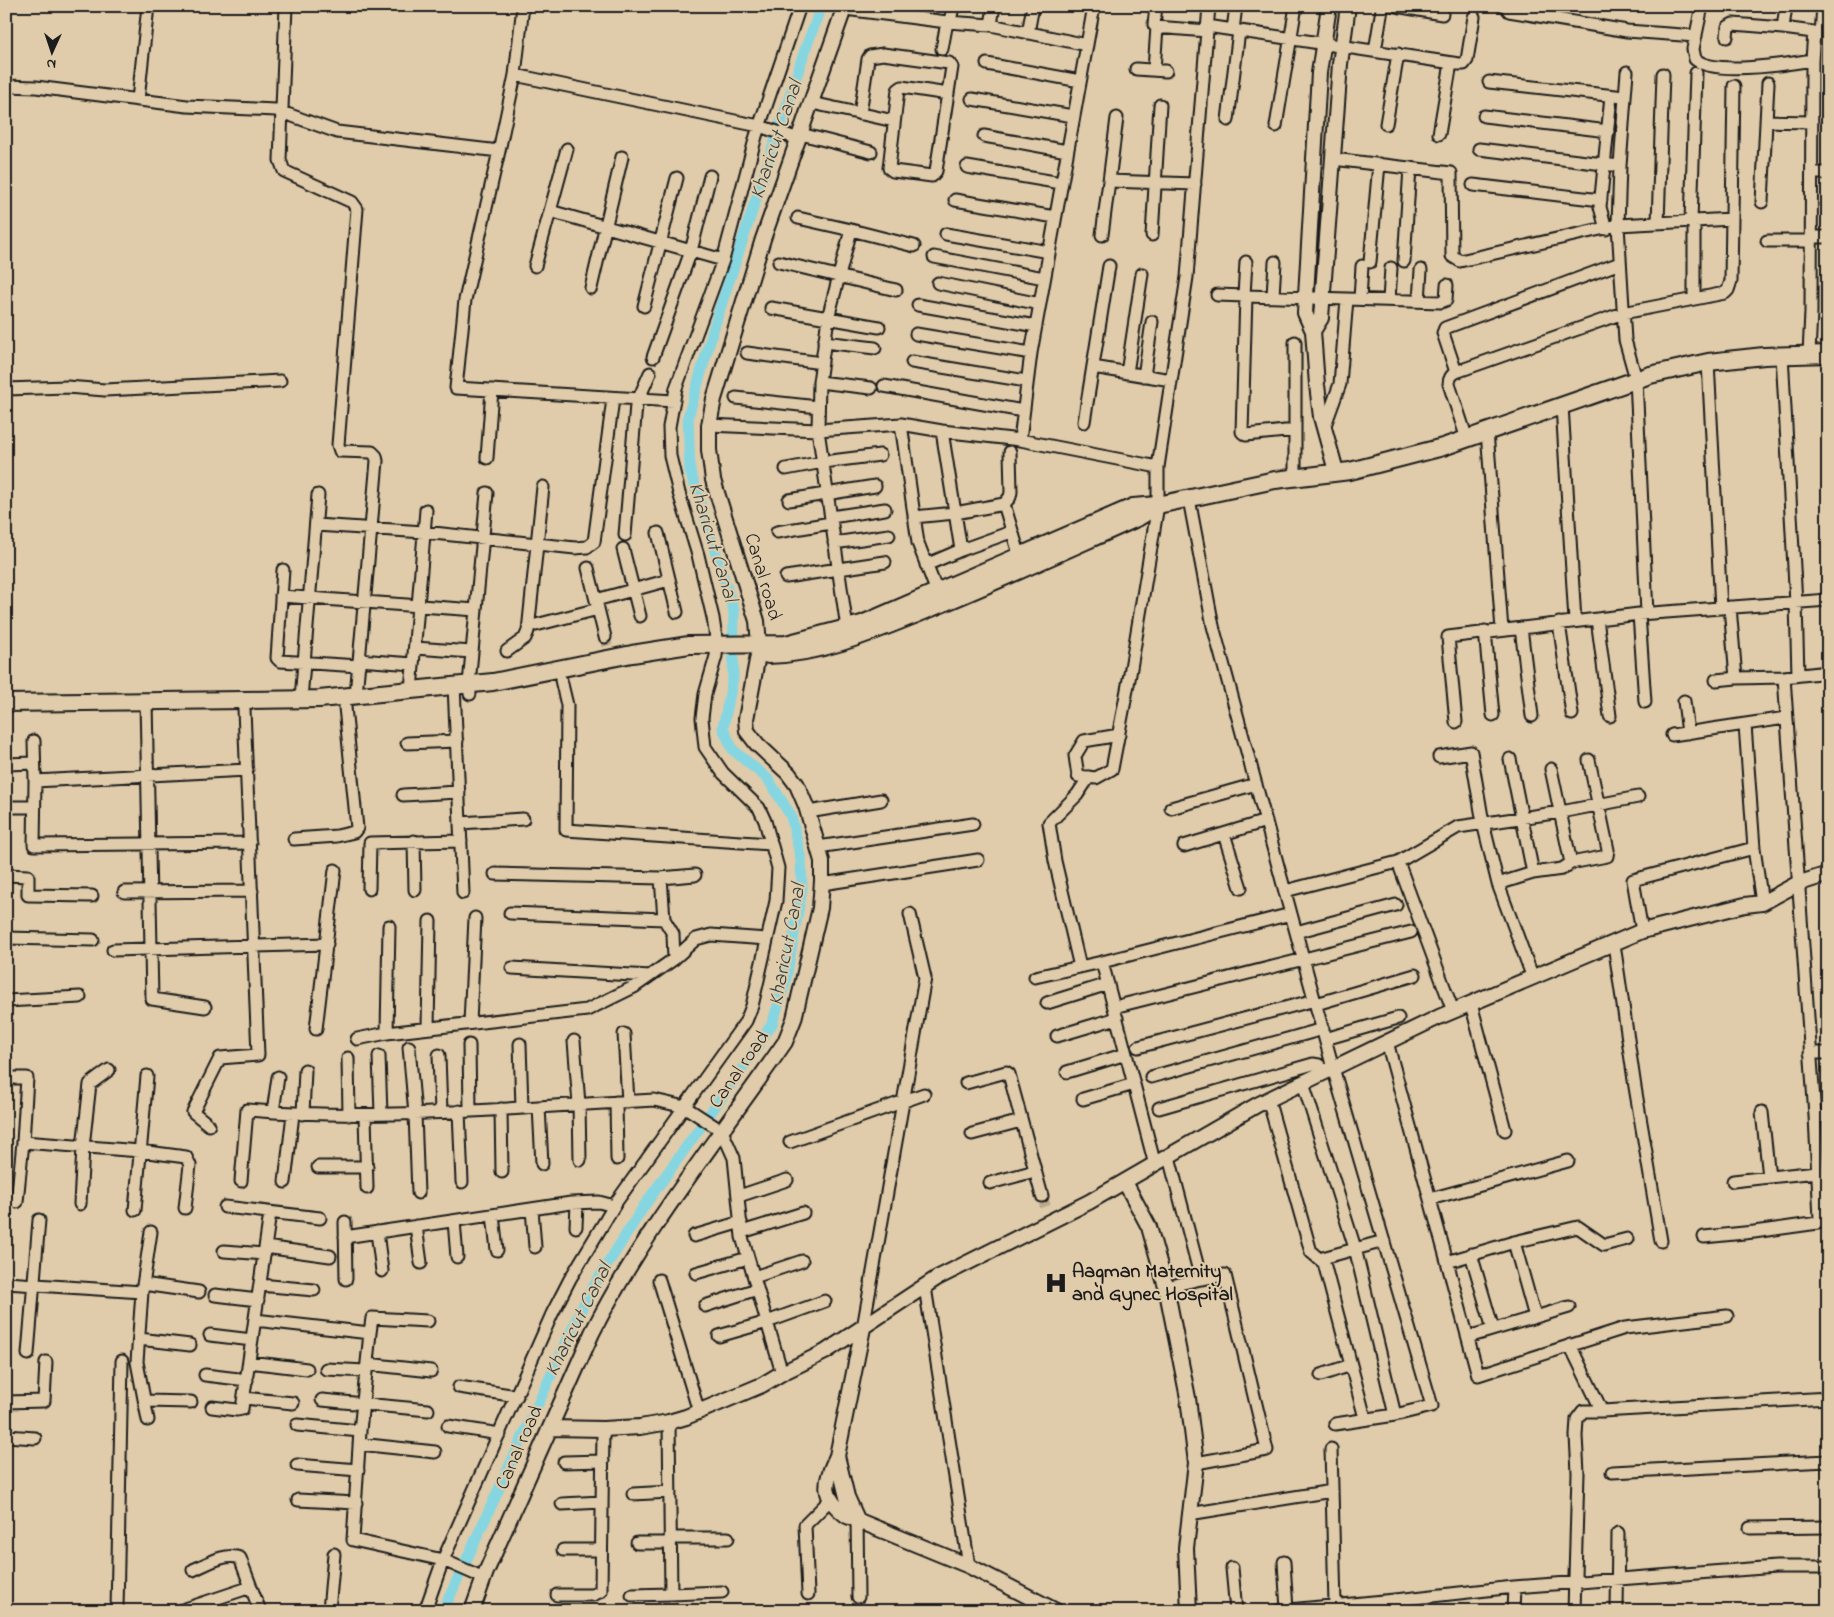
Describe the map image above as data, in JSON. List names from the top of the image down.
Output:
{
  "streets": {
    "street": ["Canal road"]
  },
  "water": ["Kharicut Canal"],
  "places": {
    "hospital": ["Aagman Maternity and Gynec Hospital"]
  },
  "north": "bottom"
}
